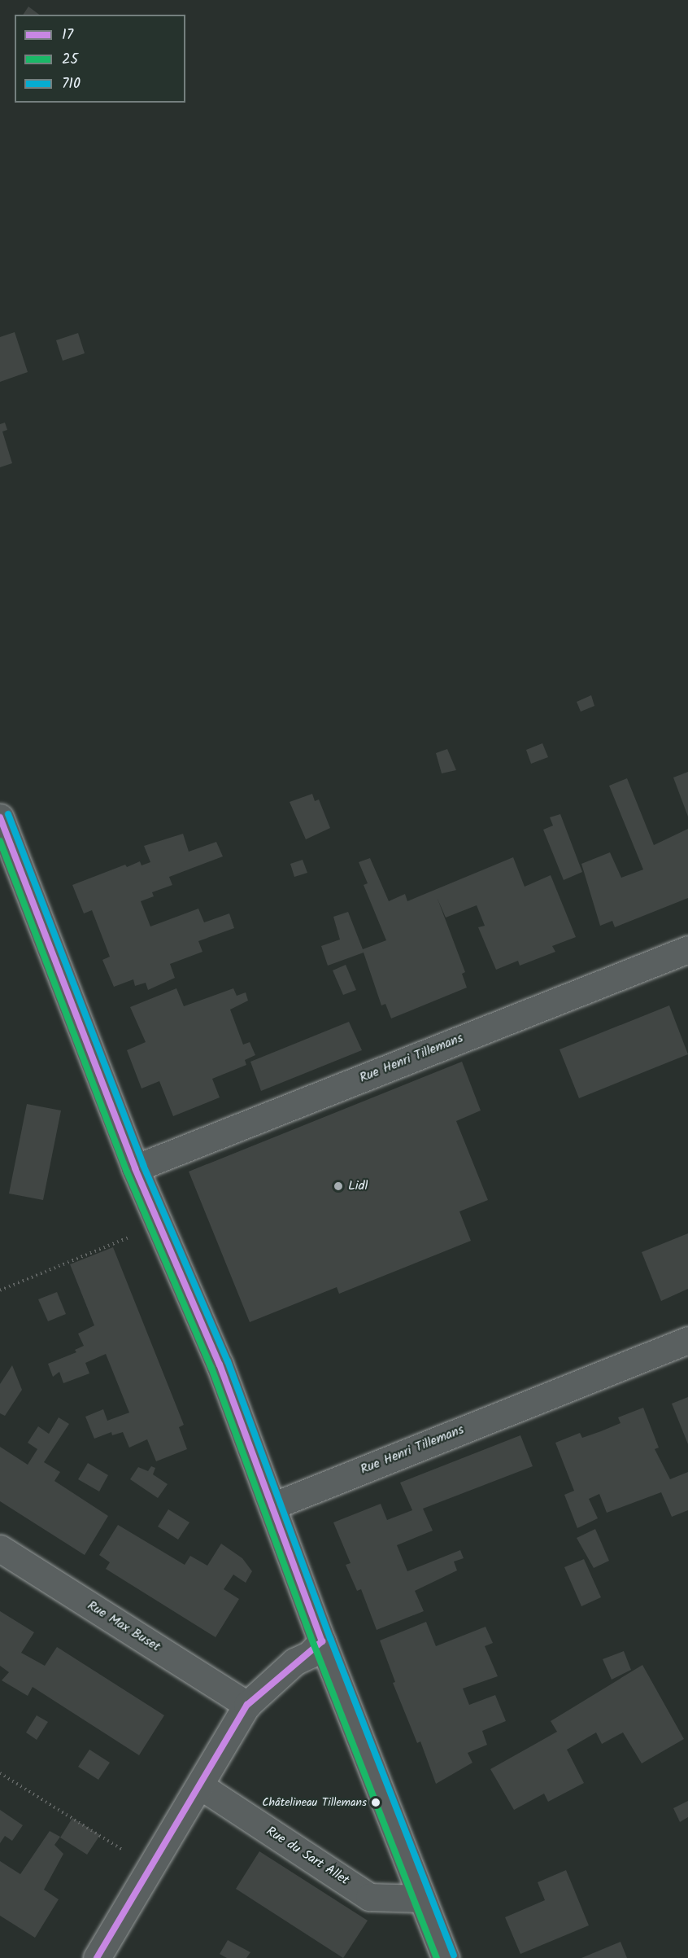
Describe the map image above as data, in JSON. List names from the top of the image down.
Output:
{
  "streets": {
    "street": ["Rue Henri Tillemans", "Rue Max Buset", "Rue du Sart Allet"]
  },
  "places": ["Lidl", "Châtelineau Tillemans"],
  "lines": ["transit line 710", "transit line 17", "transit line 25"],
  "legend": ["17", "25", "710"]
}
